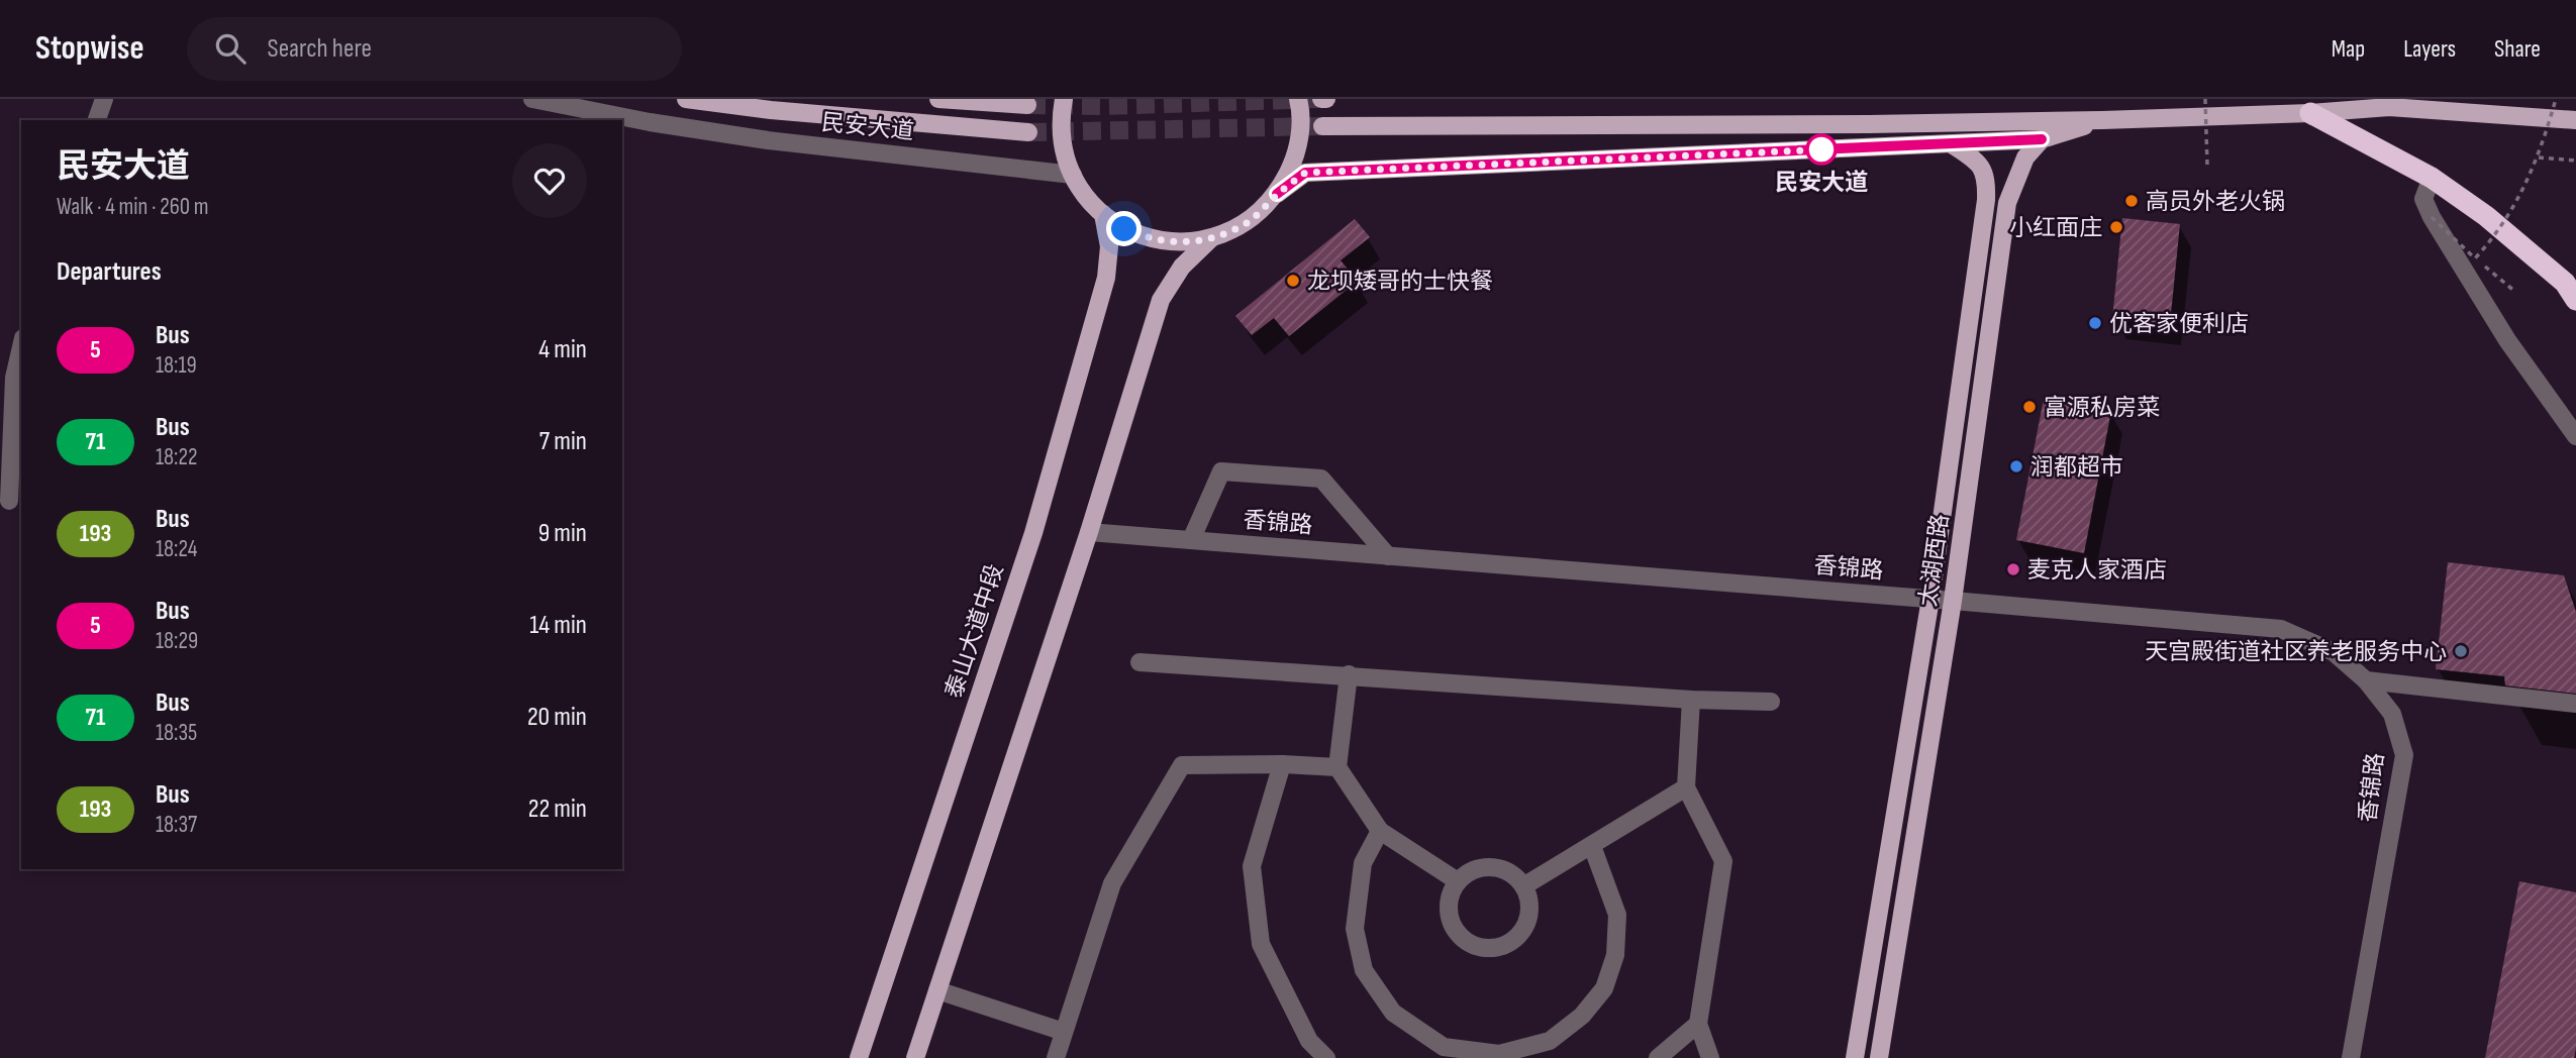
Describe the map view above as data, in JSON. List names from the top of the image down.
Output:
{
  "streets": {
    "main road": ["民安大道", "太湖西路", "泰山大道中段"],
    "street": ["香锦路"]
  },
  "crossings": [
    ["香锦路", "太湖西路"]
  ],
  "places": [
    "民安大道",
    "高员外老火锅",
    "小红面庄",
    "龙坝矮哥的士快餐",
    "优客家便利店",
    "富源私房菜",
    "润都超市",
    "麦克人家酒店",
    "天宫殿街道社区养老服务中心"
  ],
  "lines": ["bus line 5"],
  "page": {
    "header": "Stopwise",
    "search": "Search here",
    "nav": ["Map", "Layers", "Share"],
    "heading": [
      ["民安大道", "Walk · 4 min · 260 m"],
      "Departures"
    ],
    "list": [
      {
        "mark": "5",
        "name": "Bus",
        "note": "18:19",
        "value": "4 min"
      },
      {
        "mark": "71",
        "name": "Bus",
        "note": "18:22",
        "value": "7 min"
      },
      {
        "mark": "193",
        "name": "Bus",
        "note": "18:24",
        "value": "9 min"
      },
      {
        "mark": "5",
        "name": "Bus",
        "note": "18:29",
        "value": "14 min"
      },
      {
        "mark": "71",
        "name": "Bus",
        "note": "18:35",
        "value": "20 min"
      },
      {
        "mark": "193",
        "name": "Bus",
        "note": "18:37",
        "value": "22 min"
      }
    ]
  }
}
